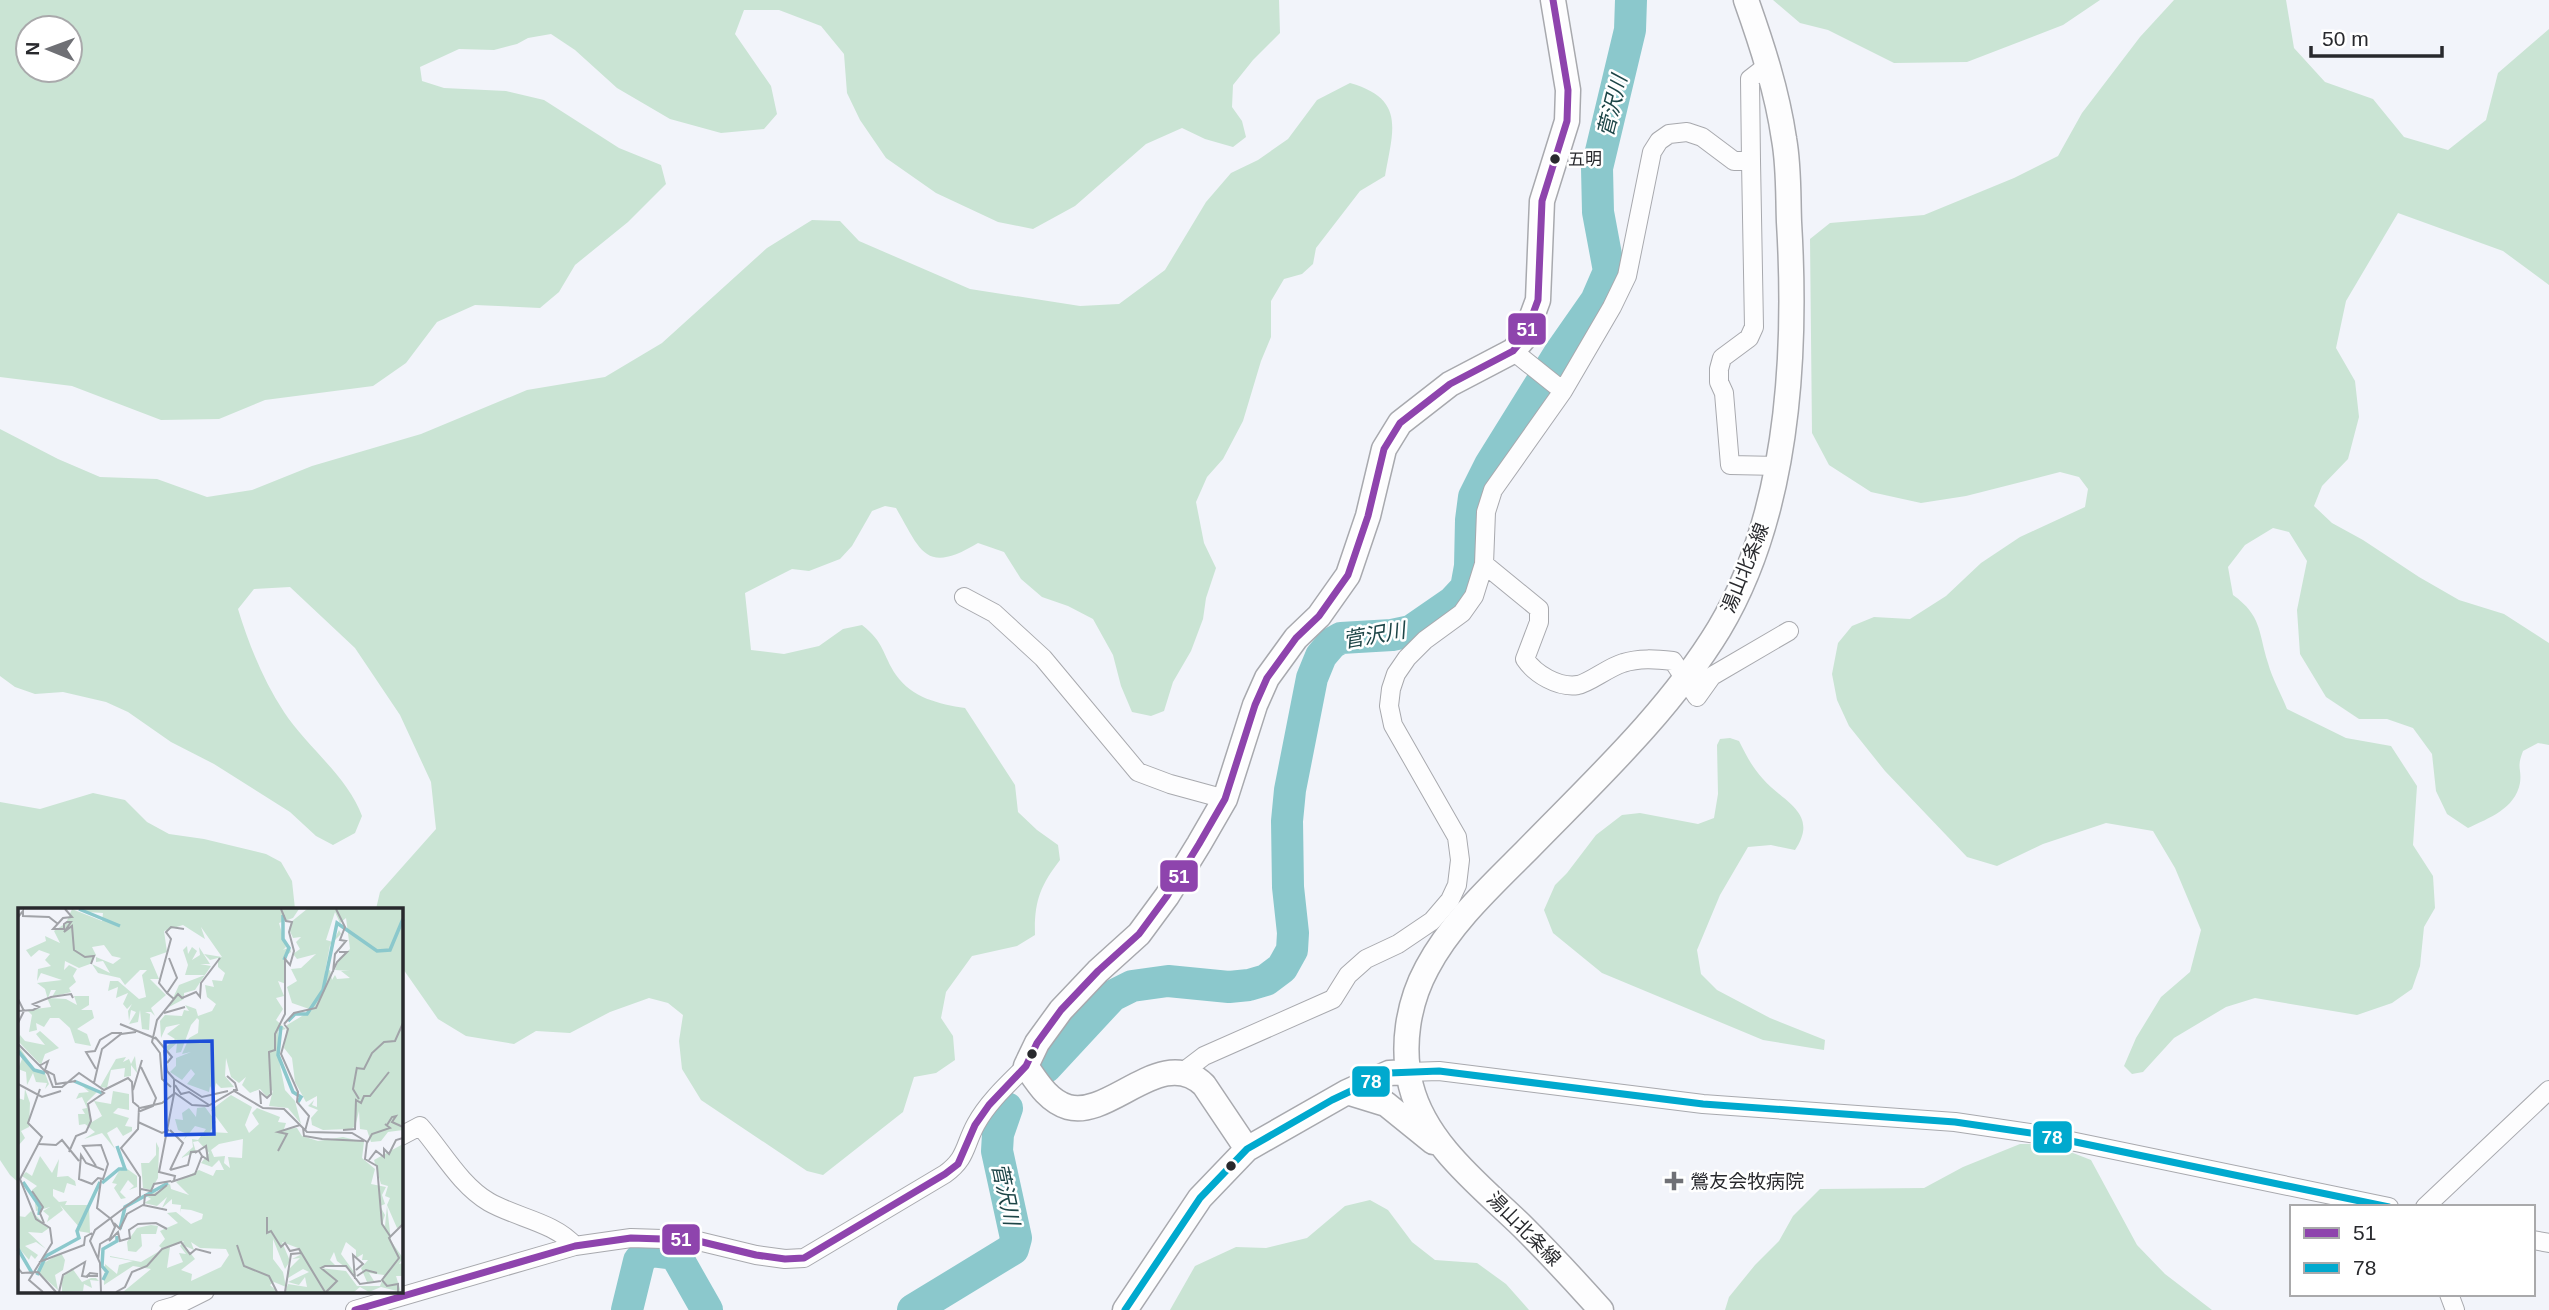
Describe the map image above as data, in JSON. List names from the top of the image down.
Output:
{
  "streets": {
    "main road": ["湯山北条線"]
  },
  "water": ["菅沢川"],
  "places": {
    "other": ["五明"],
    "health": ["鶯友会牧病院"]
  },
  "lines": ["transit line 51", "transit line 78"],
  "legend": ["51", "78"],
  "scale_bar": "50 m",
  "north": "left"
}
